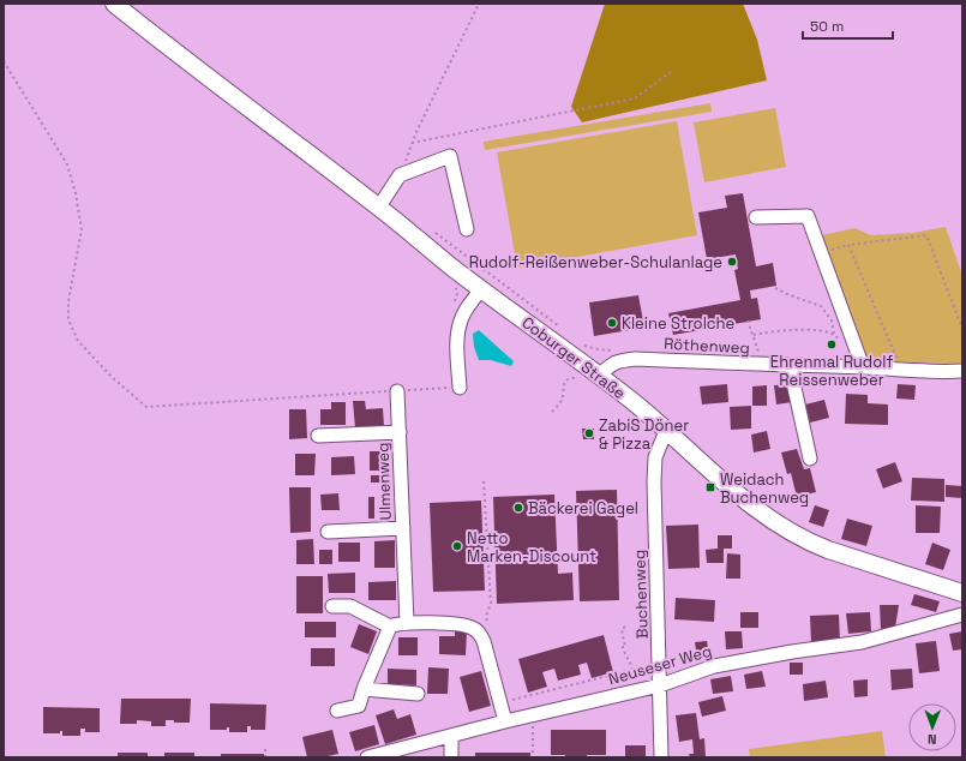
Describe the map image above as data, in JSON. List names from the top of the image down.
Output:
{
  "streets": {
    "main road": ["Coburger Straße"],
    "street": [
      "Röthenweg",
      "Ulmenweg",
      "Buchenweg",
      "Neuseser Weg"
    ]
  },
  "crossings": [
    ["Röthenweg", "Coburger Straße"],
    ["Coburger Straße", "Buchenweg"],
    ["Buchenweg", "Neuseser Weg"]
  ],
  "places": {
    "other": [
      "Rudolf-Reißenweber-Schulanlage",
      "Kleine Strolche",
      "Ehrenmal Rudolf Reissenweber",
      "ZabiS Döner & Pizza",
      "Bäckerei Gagel",
      "Netto Marken-Discount"
    ],
    "transit": ["Weidach Buchenweg"]
  },
  "scale_bar": "50 m",
  "north": "bottom"
}
